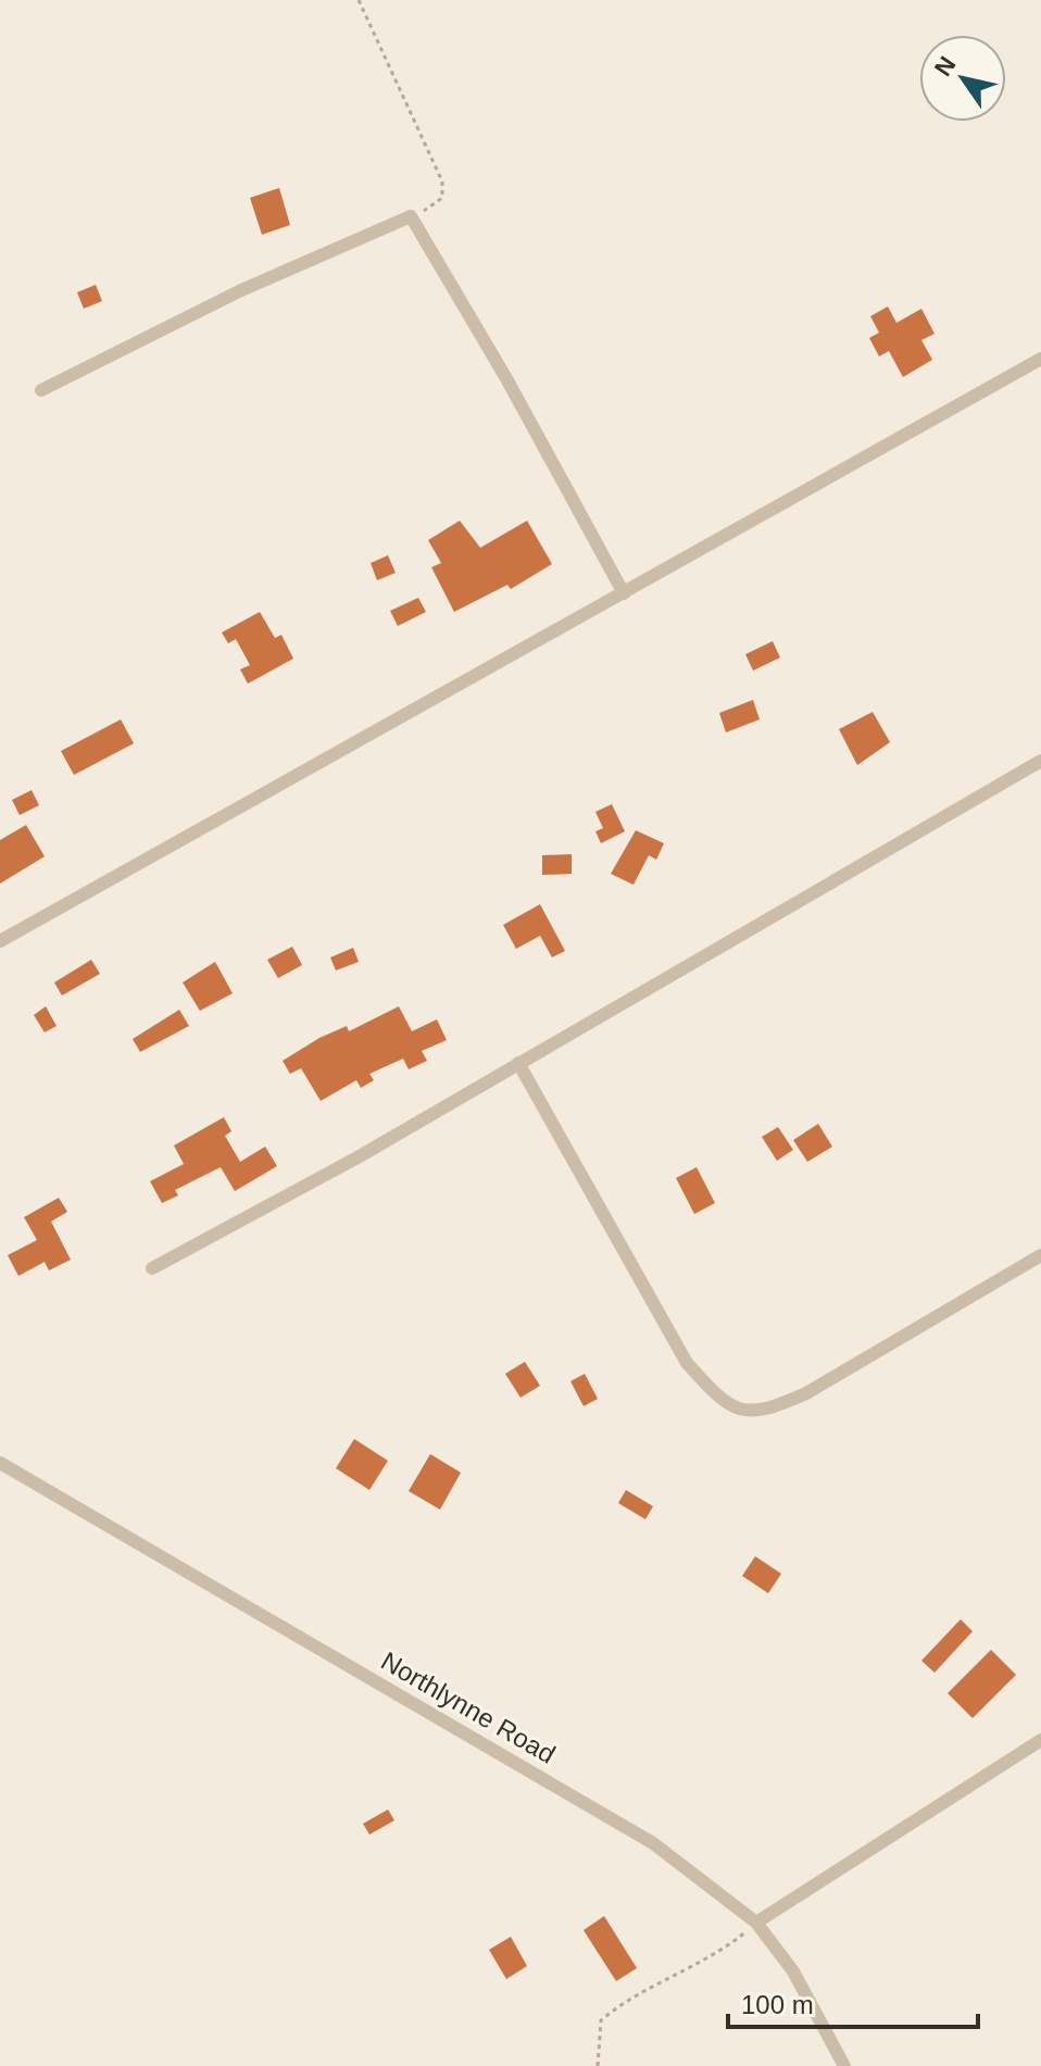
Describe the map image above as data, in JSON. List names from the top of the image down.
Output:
{
  "streets": {
    "street": ["Northlynne Road"]
  },
  "scale_bar": "100 m",
  "north": "top left"
}
